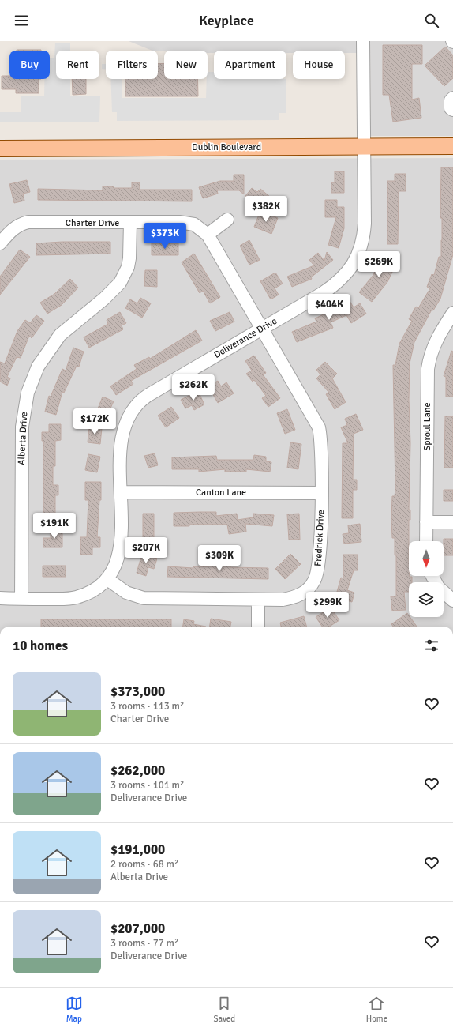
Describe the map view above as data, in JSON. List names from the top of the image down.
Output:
{
  "streets": {
    "main road": ["Dublin Boulevard"],
    "street": [
      "Charter Drive",
      "Deliverance Drive",
      "Sproul Lane",
      "Alberta Drive",
      "Canton Lane",
      "Fredrick Drive"
    ]
  },
  "crossings": [
    ["Dublin Boulevard", "Deliverance Drive"],
    ["Charter Drive", "Deliverance Drive"],
    ["Charter Drive", "Alberta Drive"],
    ["Charter Drive", "Fredrick Drive"],
    ["Deliverance Drive", "Alberta Drive"],
    ["Deliverance Drive", "Canton Lane"],
    ["Deliverance Drive", "Fredrick Drive"],
    ["Canton Lane", "Fredrick Drive"]
  ],
  "north": "bottom",
  "page": {
    "header": "Keyplace",
    "chip": [
      "Buy",
      "Rent",
      "Filters",
      "New",
      "Apartment",
      "House"
    ],
    "price": [
      "$382K",
      "$373K",
      "$269K",
      "$404K",
      "$262K",
      "$172K",
      "$191K",
      "$207K",
      "$309K",
      "$299K"
    ],
    "heading": "10 homes",
    "list": [
      {
        "name": "$373,000",
        "note": "3 rooms · 113 m² · Charter Drive"
      },
      {
        "name": "$262,000",
        "note": "3 rooms · 101 m² · Deliverance Drive"
      },
      {
        "name": "$191,000",
        "note": "2 rooms · 68 m² · Alberta Drive"
      },
      {
        "name": "$207,000",
        "note": "3 rooms · 77 m² · Deliverance Drive"
      }
    ],
    "tabs": ["Map", "Saved", "Home"]
  }
}
